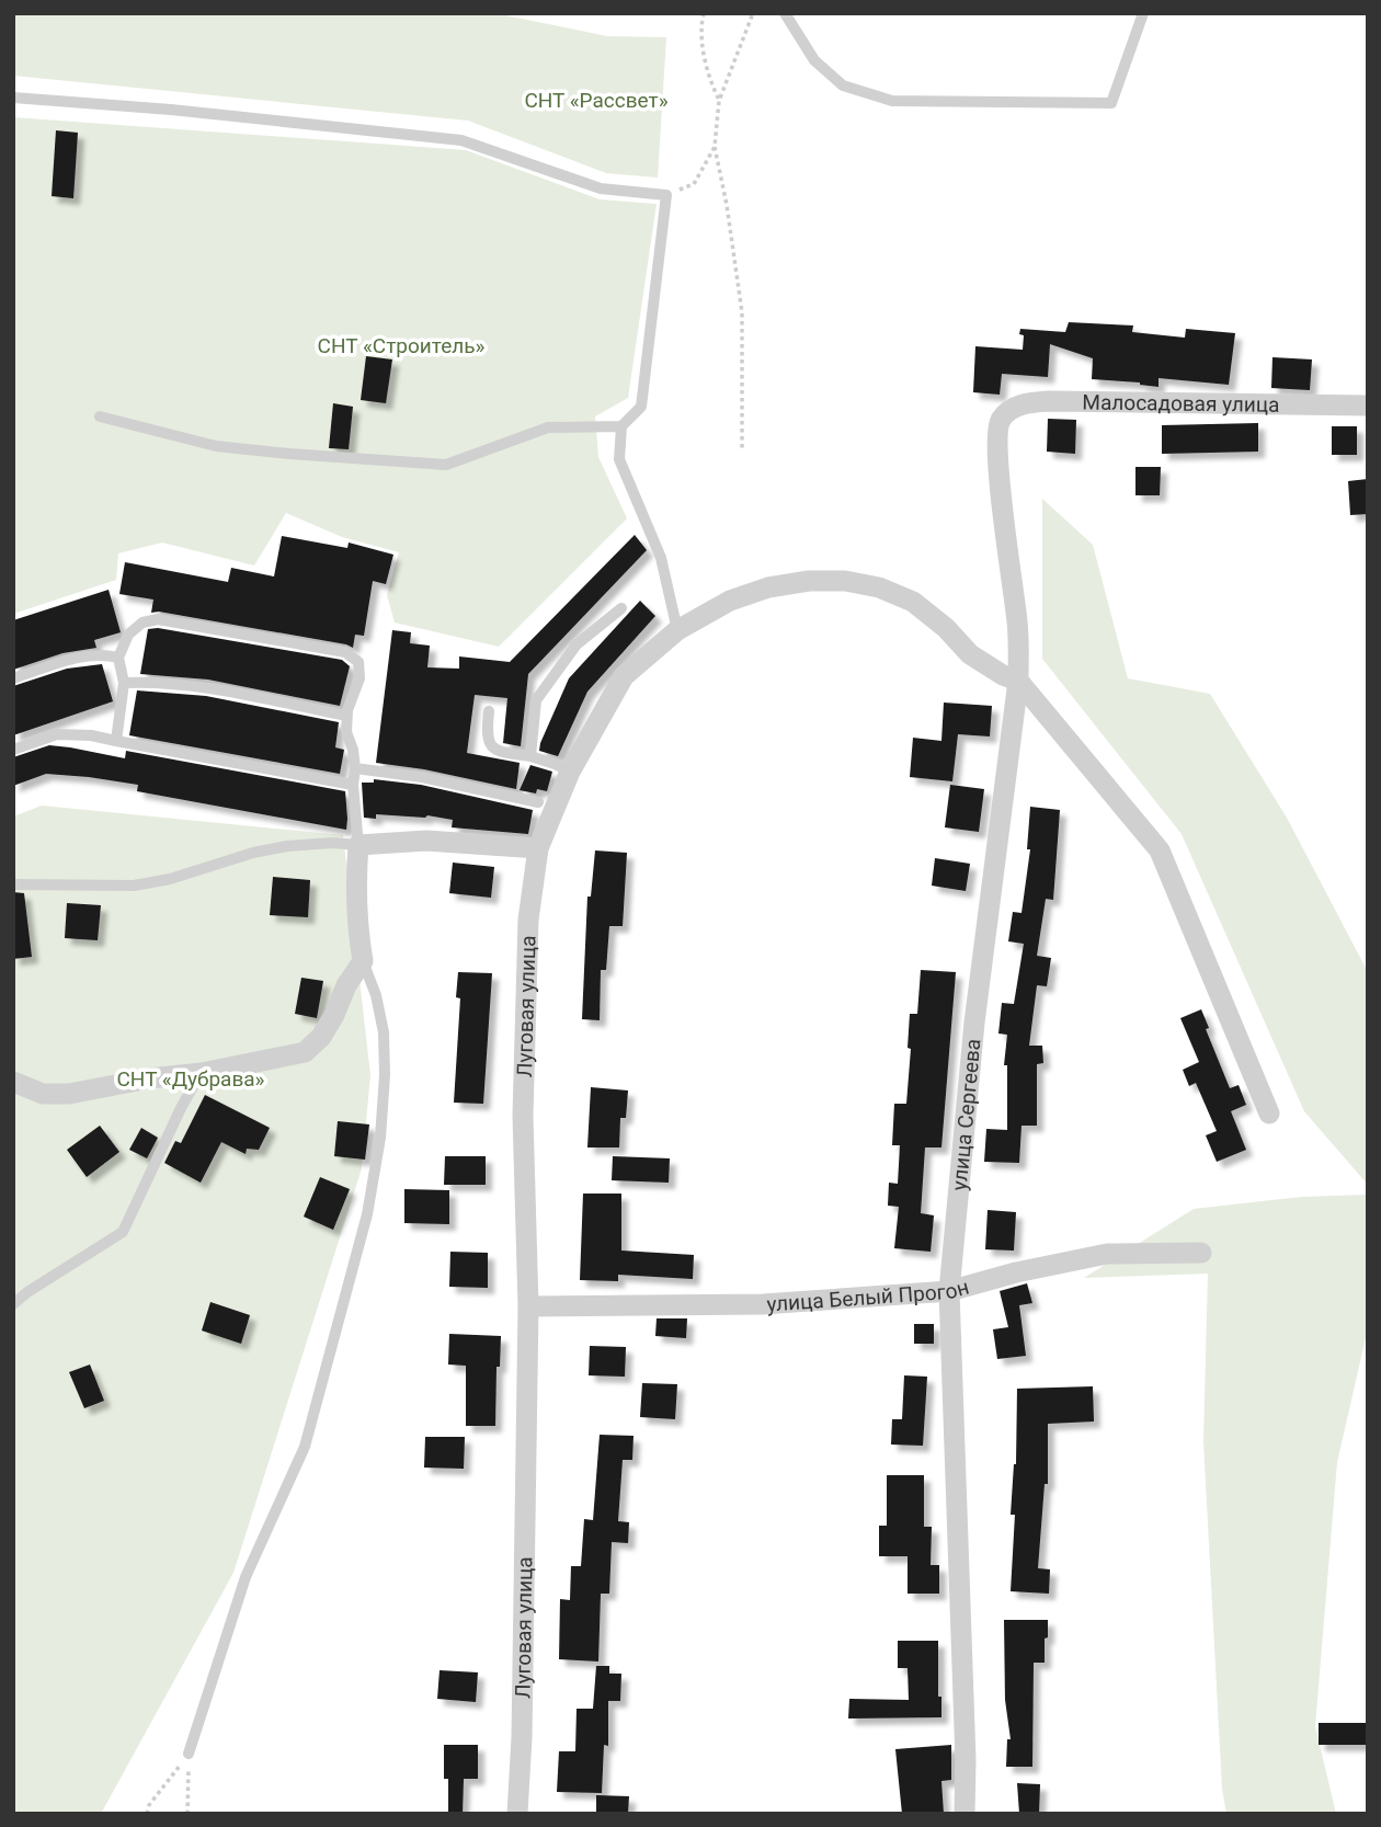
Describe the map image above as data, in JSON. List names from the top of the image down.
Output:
{
  "streets": {
    "street": [
      "Малосадовая улица",
      "Луговая улица",
      "улица Сергеева",
      "улица Белый Прогон"
    ]
  },
  "crossings": [
    ["Малосадовая улица", "улица Сергеева"],
    ["Луговая улица", "улица Сергеева"],
    ["Луговая улица", "улица Белый Прогон"],
    ["улица Сергеева", "улица Белый Прогон"]
  ],
  "parks": ["СНТ «Рассвет»", "СНТ «Строитель»", "СНТ «Дубрава»"]
}
